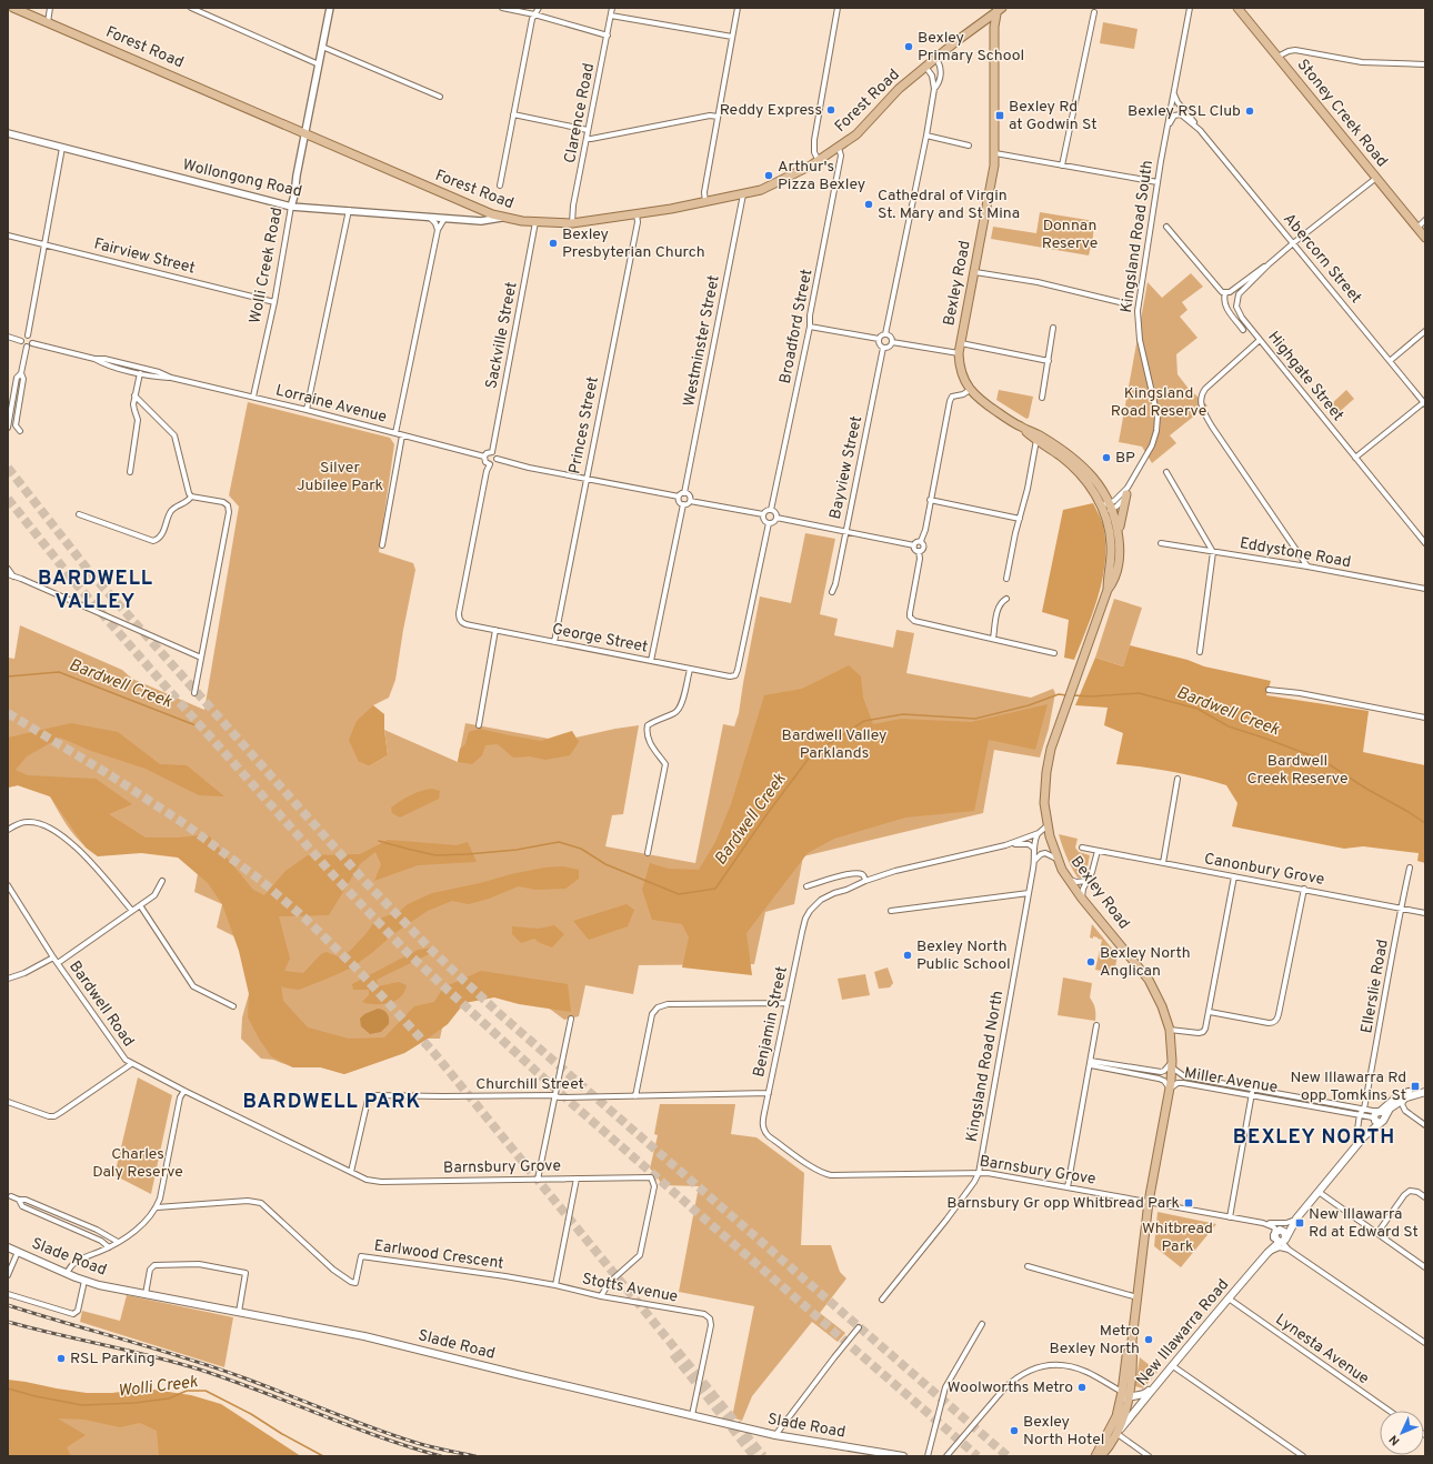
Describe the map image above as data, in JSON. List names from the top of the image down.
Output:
{
  "streets": {
    "main road": [
      "Forest Road",
      "Stoney Creek Road",
      "Bexley Road",
      "Slade Road",
      "New Illawarra Road"
    ],
    "street": [
      "Clarence Road",
      "Wollongong Road",
      "Kingsland Road South",
      "Fairview Street",
      "Abercorn Street",
      "Wolli Creek Road",
      "Broadford Street",
      "Sackville Street",
      "Westminster Street",
      "Highgate Street",
      "Lorraine Avenue",
      "Princes Street",
      "Bayview Street",
      "Eddystone Road",
      "George Street",
      "Canonbury Grove",
      "Ellerslie Road",
      "Bardwell Road",
      "Benjamin Street",
      "Kingsland Road North",
      "Miller Avenue",
      "Churchill Street",
      "Barnsbury Grove",
      "Earlwood Crescent",
      "Stotts Avenue",
      "Lynesta Avenue"
    ]
  },
  "crossings": [
    ["Forest Road", "Clarence Road"],
    ["Forest Road", "Wollongong Road"],
    ["Forest Road", "Wolli Creek Road"],
    ["Forest Road", "Bexley Road"],
    ["Forest Road", "Broadford Street"],
    ["Forest Road", "Sackville Street"],
    ["Forest Road", "Westminster Street"],
    ["Forest Road", "Princes Street"],
    ["Wollongong Road", "Wolli Creek Road"],
    ["Kingsland Road South", "Abercorn Street"],
    ["Kingsland Road South", "Bexley Road"],
    ["Fairview Street", "Wolli Creek Road"],
    ["Wolli Creek Road", "Lorraine Avenue"],
    ["Bexley Road", "Miller Avenue"],
    ["Bexley Road", "Barnsbury Grove"],
    ["Bexley Road", "New Illawarra Road"],
    ["Broadford Street", "George Street"],
    ["Sackville Street", "Lorraine Avenue"],
    ["Sackville Street", "George Street"],
    ["Lorraine Avenue", "George Street"],
    ["Princes Street", "George Street"],
    ["Canonbury Grove", "Ellerslie Road"],
    ["Ellerslie Road", "Miller Avenue"],
    ["Bardwell Road", "Churchill Street"],
    ["Bardwell Road", "Barnsbury Grove"],
    ["Benjamin Street", "Churchill Street"],
    ["Benjamin Street", "Barnsbury Grove"],
    ["Kingsland Road North", "Barnsbury Grove"],
    ["Miller Avenue", "New Illawarra Road"],
    ["Churchill Street", "Barnsbury Grove"],
    ["Barnsbury Grove", "Stotts Avenue"],
    ["Barnsbury Grove", "New Illawarra Road"],
    ["Earlwood Crescent", "Stotts Avenue"],
    ["Slade Road", "Stotts Avenue"],
    ["New Illawarra Road", "Lynesta Avenue"]
  ],
  "districts": ["BARDWELL VALLEY", "BARDWELL PARK", "BEXLEY NORTH"],
  "water": ["Bardwell Creek", "Wolli Creek"],
  "parks": [
    "Donnan Reserve",
    "Kingsland Road Reserve",
    "Silver Jubilee Park",
    "Bardwell Valley Parklands",
    "Bardwell Creek Reserve",
    "Charles Daly Reserve",
    "Whitbread Park"
  ],
  "places": {
    "other": [
      "Bexley Primary School",
      "Reddy Express",
      "Bexley RSL Club",
      "Arthur's Pizza Bexley",
      "Cathedral of Virgin St. Mary and St Mina",
      "Bexley Presbyterian Church",
      "BP",
      "Bexley North Public School",
      "Bexley North Anglican",
      "Metro Bexley North",
      "RSL Parking",
      "Woolworths Metro",
      "Bexley North Hotel"
    ],
    "transit": [
      "Bexley Rd at Godwin St",
      "New Illawarra Rd opp Tomkins St",
      "Barnsbury Gr opp Whitbread Park",
      "New Illawarra Rd at Edward St"
    ]
  },
  "north": "bottom left"
}
